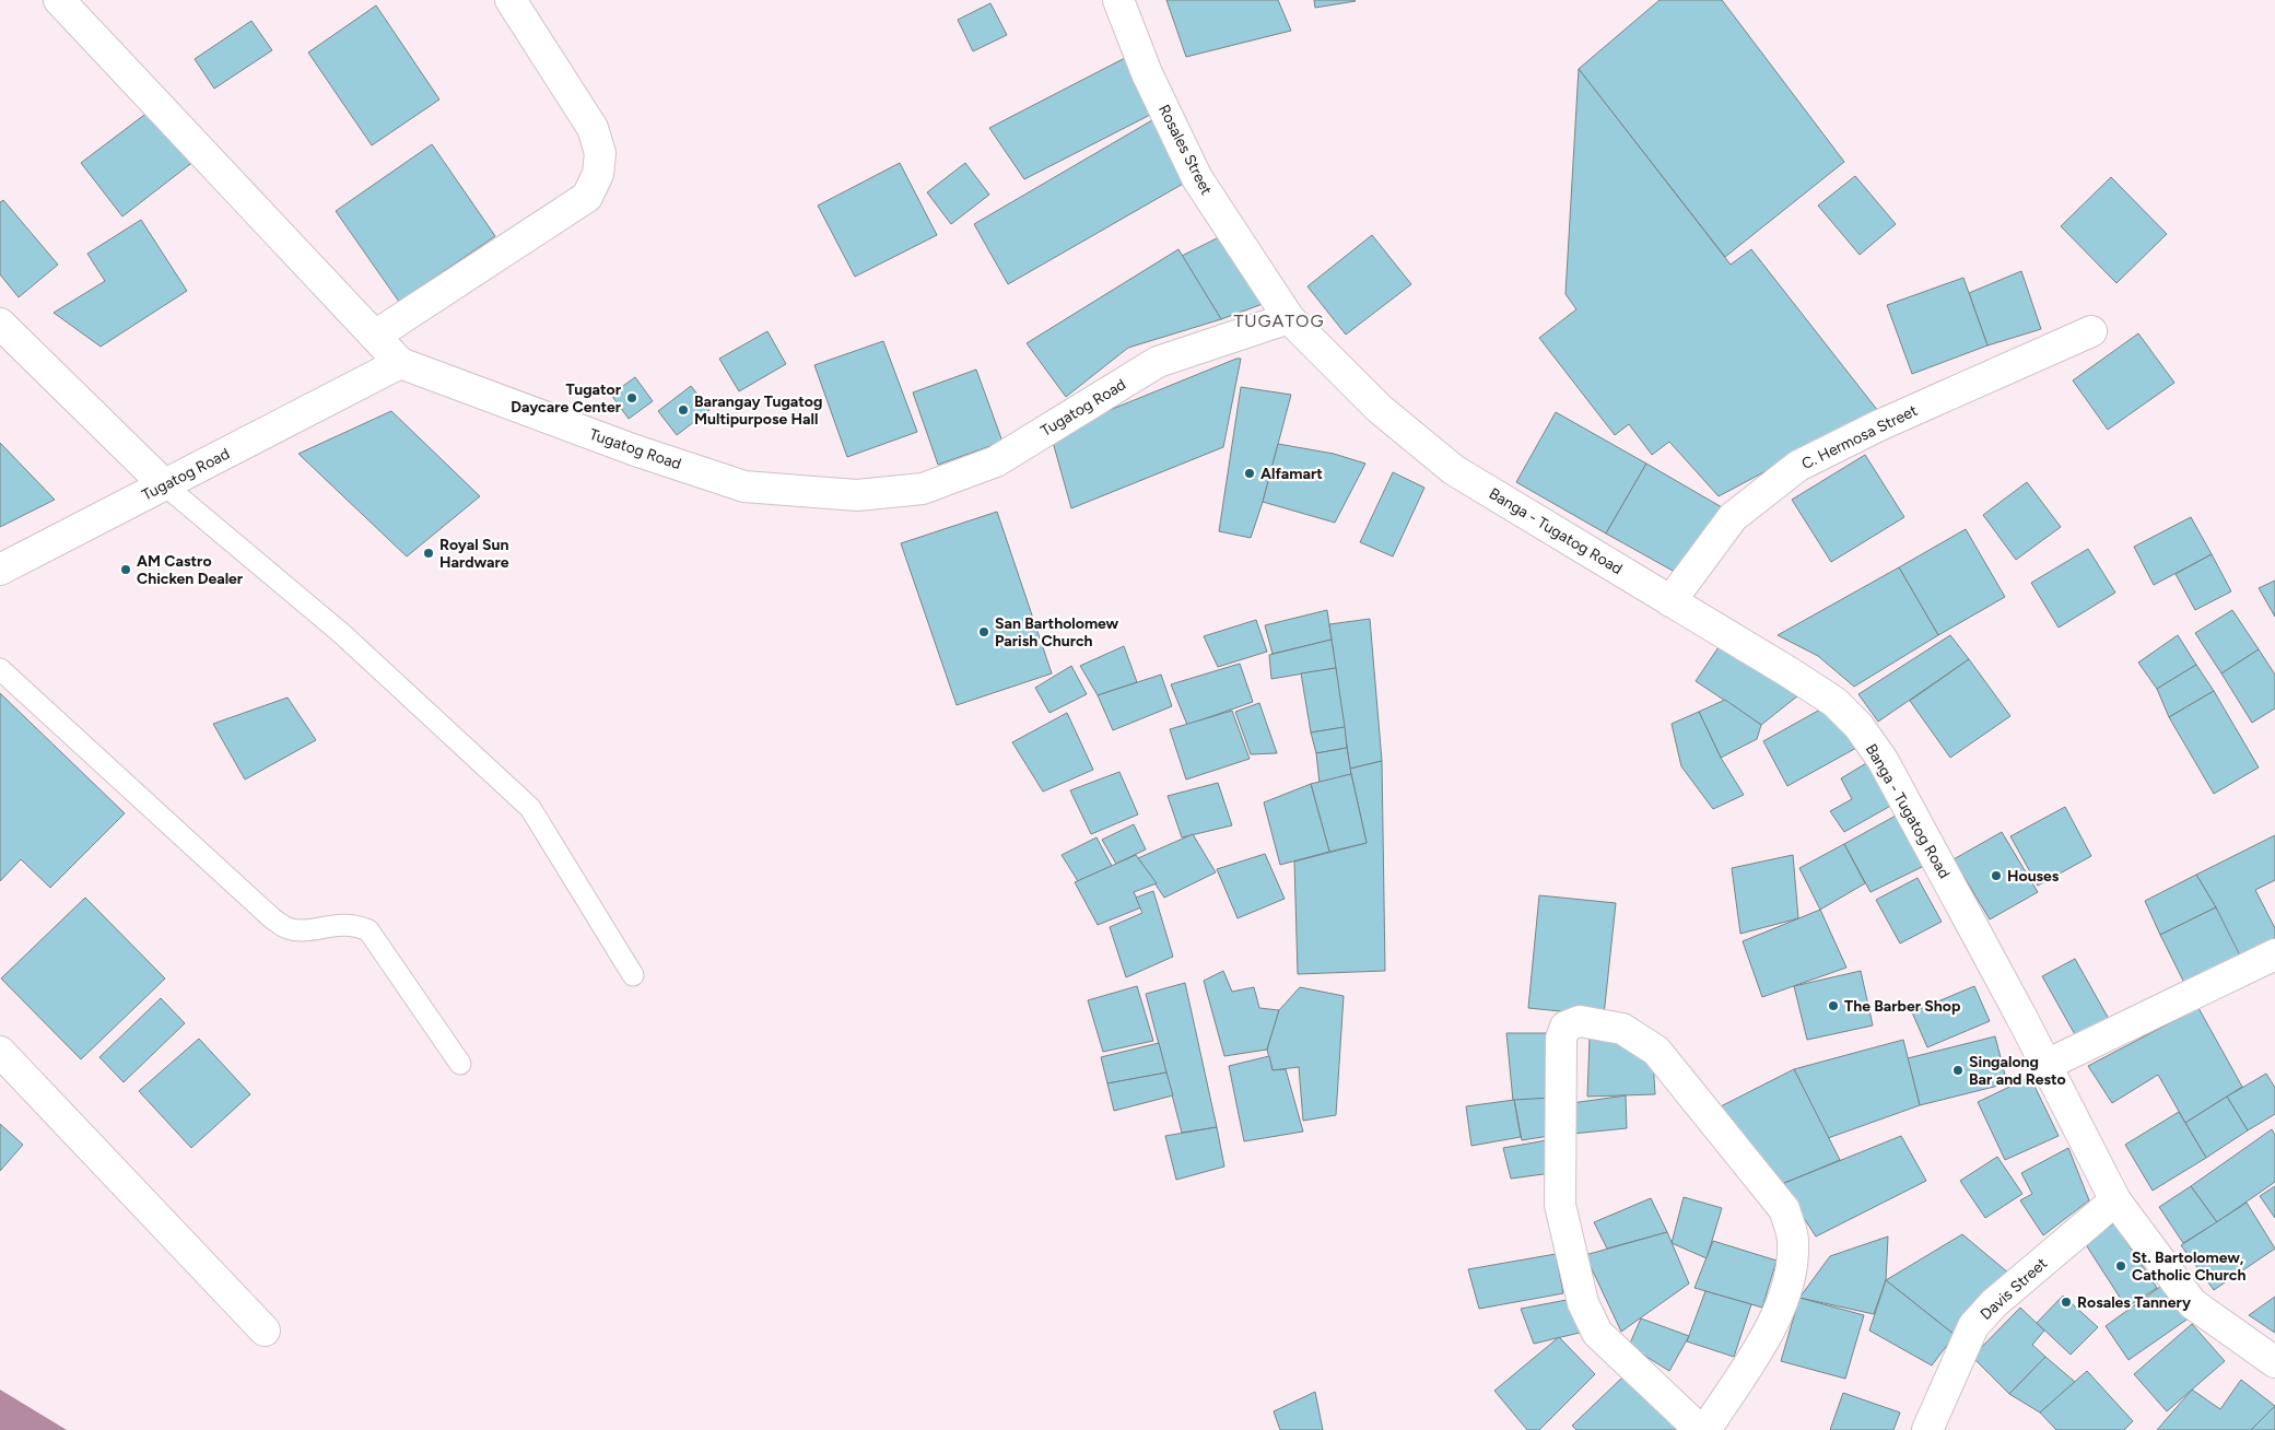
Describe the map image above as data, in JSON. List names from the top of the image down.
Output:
{
  "streets": {
    "street": [
      "Rosales Street",
      "Tugatog Road",
      "C. Hermosa Street",
      "Banga - Tugatog Road",
      "Davis Street"
    ]
  },
  "crossings": [
    ["Rosales Street", "Tugatog Road"],
    ["Rosales Street", "Banga - Tugatog Road"],
    ["Tugatog Road", "Banga - Tugatog Road"],
    ["C. Hermosa Street", "Banga - Tugatog Road"],
    ["Banga - Tugatog Road", "Davis Street"]
  ],
  "districts": ["TUGATOG"],
  "places": [
    "Tugator Daycare Center",
    "Barangay Tugatog Multipurpose Hall",
    "Alfamart",
    "Royal Sun Hardware",
    "AM Castro Chicken Dealer",
    "San Bartholomew Parish Church",
    "Houses",
    "The Barber Shop",
    "Singalong Bar and Resto",
    "St. Bartolomew, Catholic Church",
    "Rosales Tannery"
  ]
}
